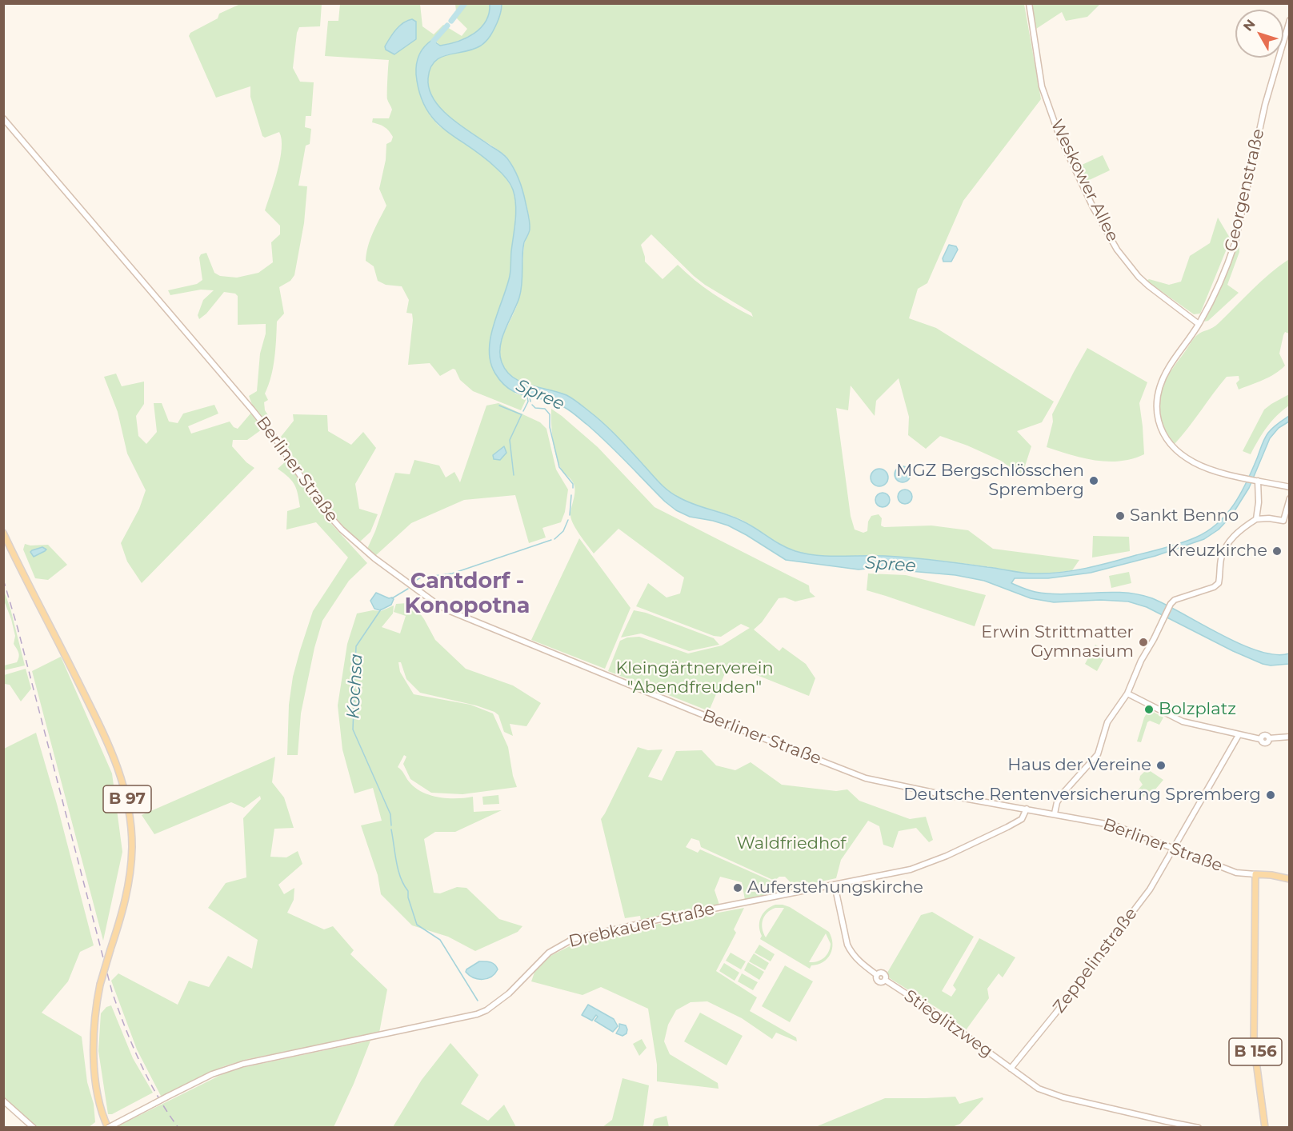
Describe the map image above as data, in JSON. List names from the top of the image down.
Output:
{
  "streets": {
    "main road": ["B 97", "B 156"],
    "street": [
      "Weskower Allee",
      "Georgenstraße",
      "Berliner Straße",
      "Drebkauer Straße",
      "Zeppelinstraße",
      "Stieglitzweg"
    ]
  },
  "crossings": [
    ["Weskower Allee", "Georgenstraße"],
    ["Berliner Straße", "Drebkauer Straße"],
    ["Berliner Straße", "Zeppelinstraße"],
    ["Berliner Straße", "B 156"],
    ["B 97", "Drebkauer Straße"],
    ["Drebkauer Straße", "Stieglitzweg"],
    ["Zeppelinstraße", "Stieglitzweg"]
  ],
  "districts": ["Cantdorf - Konopotna"],
  "water": ["Spree", "Kochsa"],
  "parks": ["Kleingärtnerverein \"Abendfreuden\"", "Waldfriedhof"],
  "places": [
    "MGZ Bergschlösschen Spremberg",
    "Sankt Benno",
    "Kreuzkirche",
    "Erwin Strittmatter Gymnasium",
    "Bolzplatz",
    "Haus der Vereine",
    "Deutsche Rentenversicherung Spremberg",
    "Auferstehungskirche"
  ],
  "north": "top left"
}
